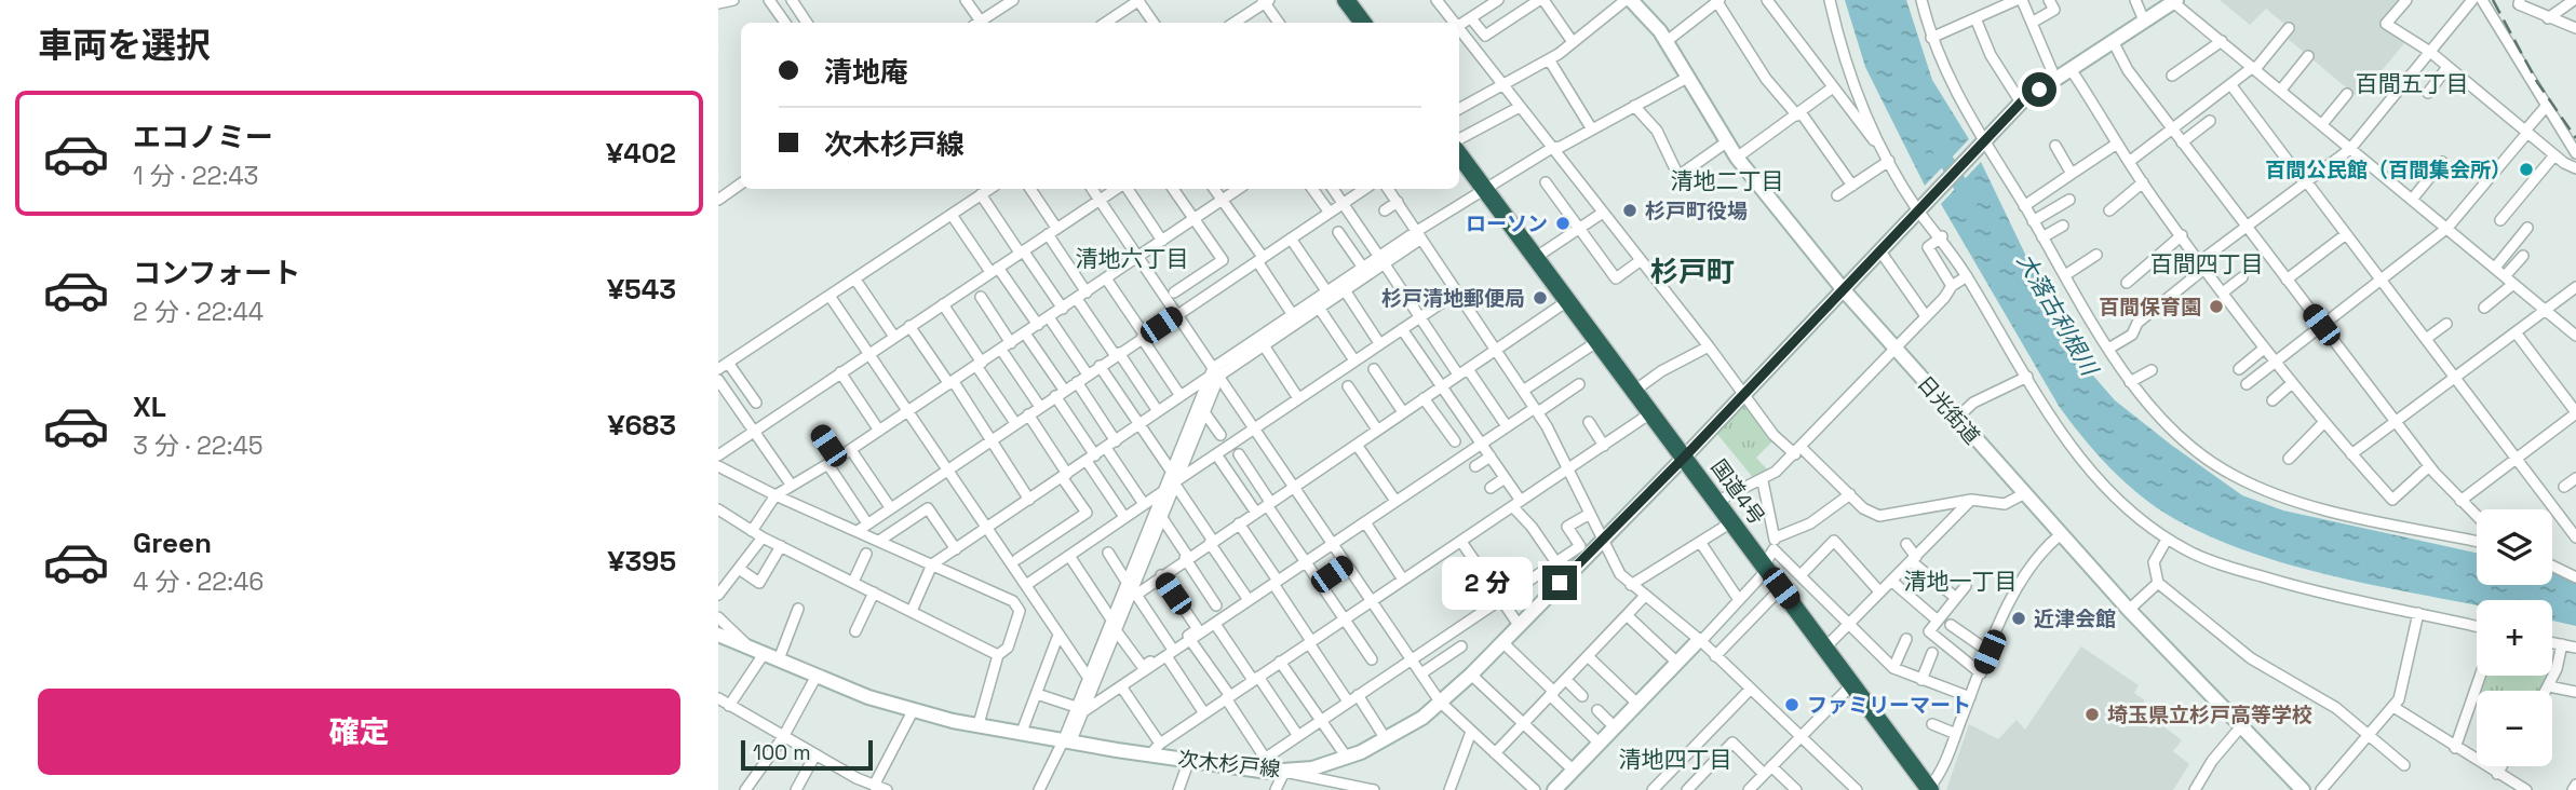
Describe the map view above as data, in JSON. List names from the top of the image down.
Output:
{
  "streets": {
    "highway": ["国道4号"],
    "main road": ["日光街道", "次木杉戸線"]
  },
  "crossings": [
    ["日光街道", "次木杉戸線"],
    ["国道4号", "次木杉戸線"]
  ],
  "districts": [
    "百間五丁目",
    "清地二丁目",
    "清地六丁目",
    "百間四丁目",
    "杉戸町",
    "清地一丁目",
    "清地四丁目"
  ],
  "water": ["大落古利根川"],
  "places": [
    "百間公民館（百間集会所）",
    "杉戸町役場",
    "ローソン",
    "杉戸清地郵便局",
    "百間保育園",
    "近津会館",
    "ファミリーマート",
    "埼玉県立杉戸高等学校"
  ],
  "scale_bar": "100 m",
  "page": {
    "heading": "車両を選択",
    "banner": ["清地庵", "次木杉戸線"],
    "list": [
      {
        "name": "エコノミー",
        "note": "1 分 · 22:43",
        "value": "¥402"
      },
      {
        "name": "コンフォート",
        "note": "2 分 · 22:44",
        "value": "¥543"
      },
      {
        "name": "XL",
        "note": "3 分 · 22:45",
        "value": "¥683"
      },
      {
        "name": "Green",
        "note": "4 分 · 22:46",
        "value": "¥395"
      }
    ],
    "map_buttons": ["+", "−"],
    "bubble": "2 分",
    "buttons": "確定",
    "scale": "100 m"
  }
}
